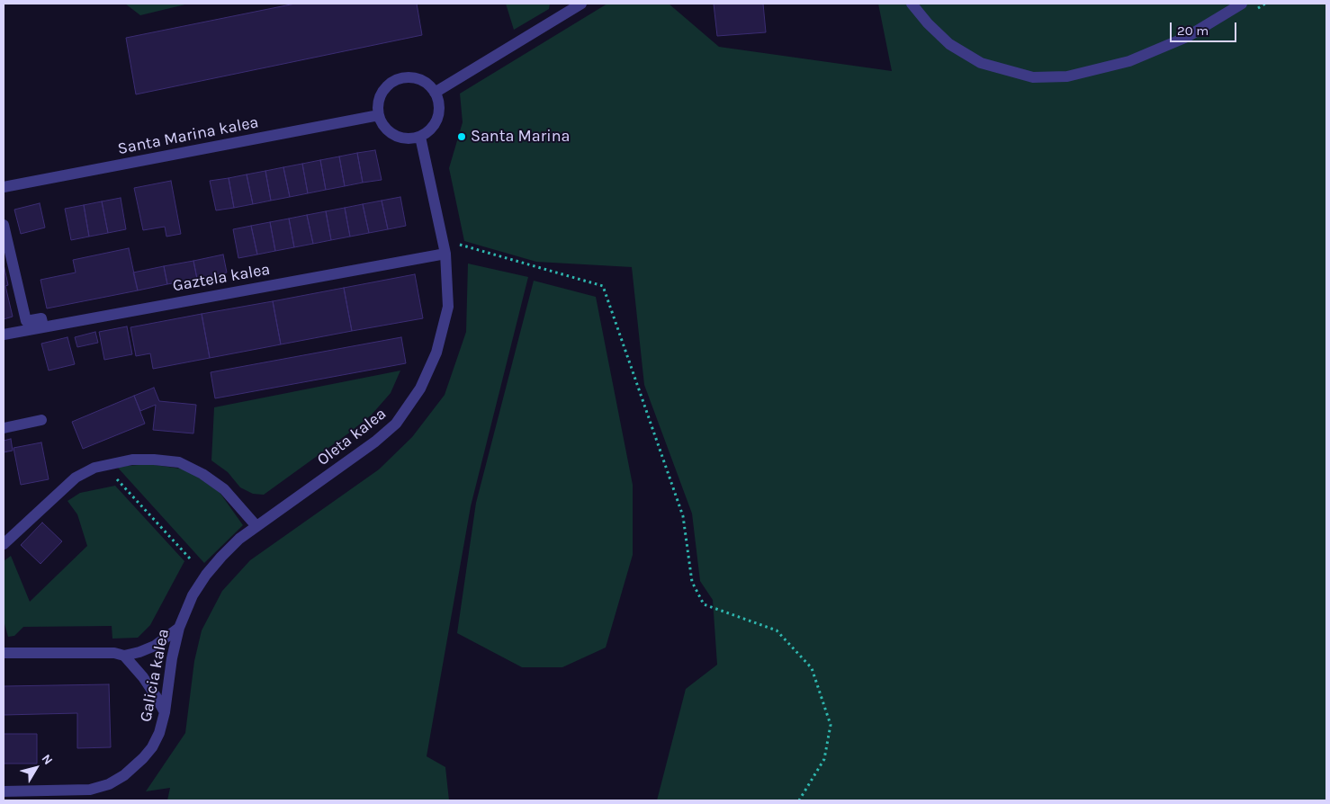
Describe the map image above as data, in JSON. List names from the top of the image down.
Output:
{
  "streets": {
    "street": [
      "Santa Marina kalea",
      "Gaztela kalea",
      "Oleta kalea",
      "Galicia kalea"
    ]
  },
  "crossings": [
    ["Santa Marina kalea", "Oleta kalea"],
    ["Gaztela kalea", "Oleta kalea"],
    ["Oleta kalea", "Galicia kalea"]
  ],
  "places": ["Santa Marina"],
  "scale_bar": "20 m",
  "north": "top right"
}
